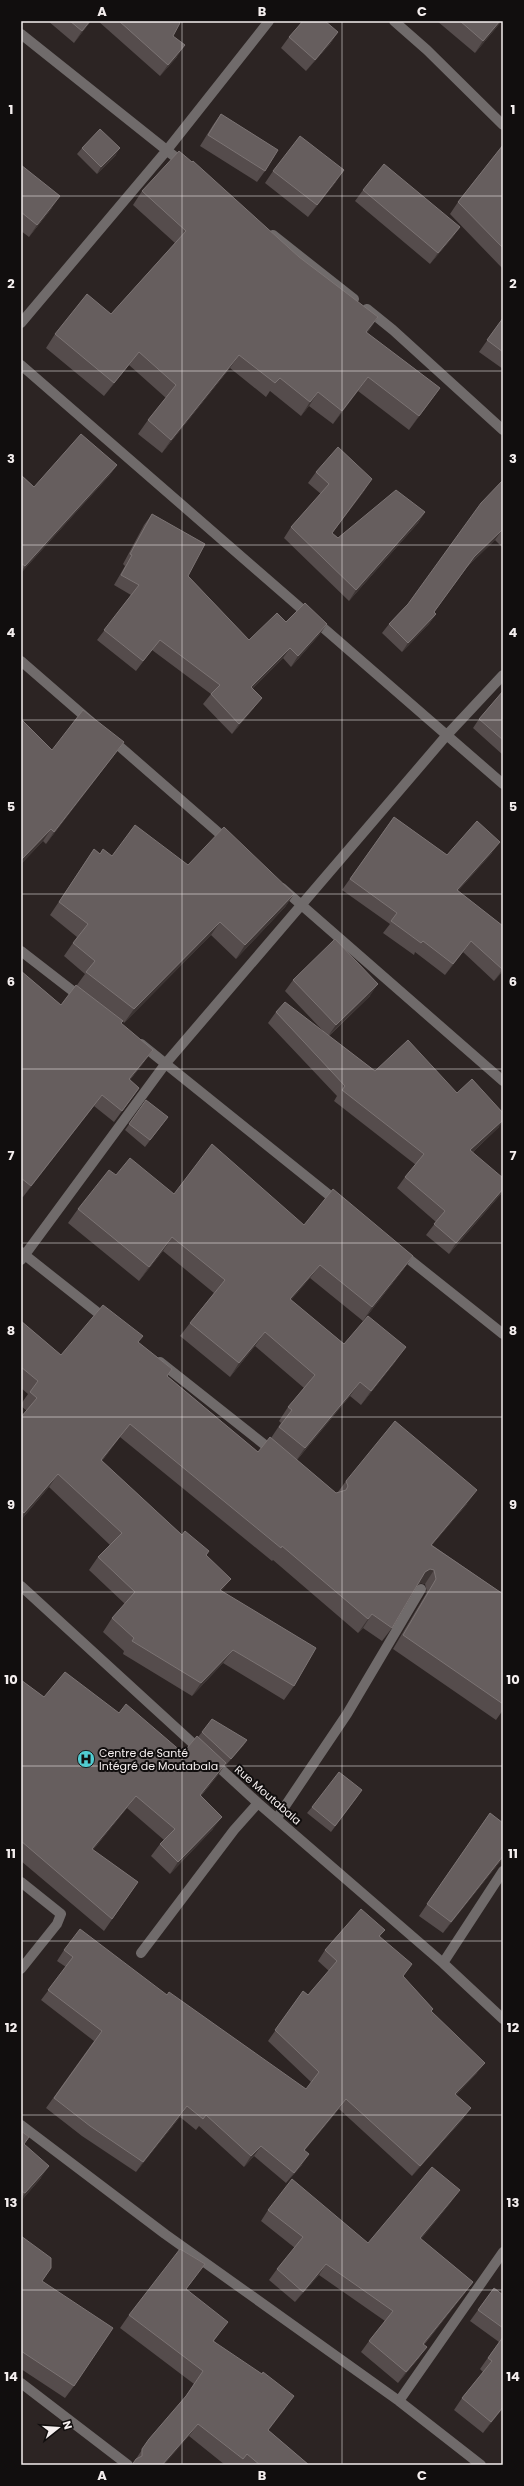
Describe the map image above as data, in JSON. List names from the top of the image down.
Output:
{
  "streets": {
    "street": ["Rue Moutabala"]
  },
  "places": {
    "hospital": ["Centre de Santé Intégré de Moutabala"]
  },
  "north": "right",
  "grid": {
    "columns": ["A", "B", "C"],
    "rows": [
      "1",
      "2",
      "3",
      "4",
      "5",
      "6",
      "7",
      "8",
      "9",
      "10",
      "11",
      "12",
      "13",
      "14"
    ]
  }
}
